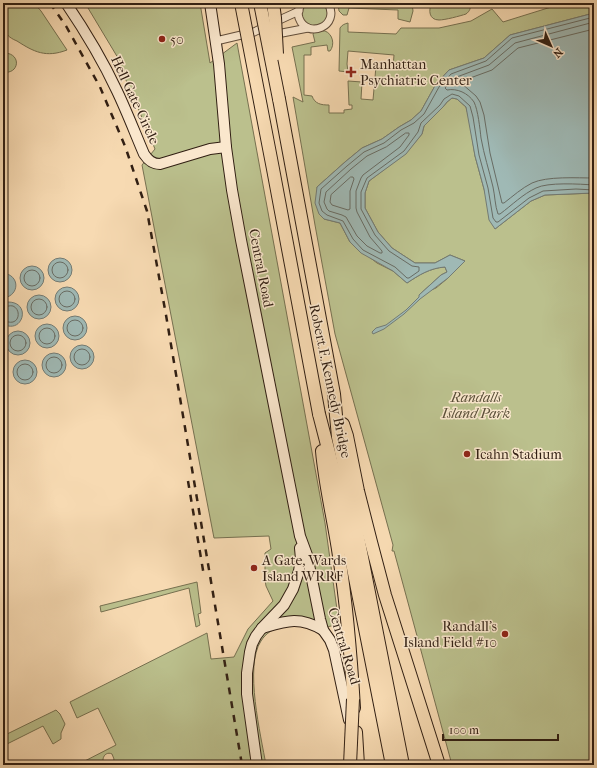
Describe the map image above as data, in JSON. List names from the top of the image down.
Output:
{
  "streets": {
    "highway": ["Robert F. Kennedy Bridge"],
    "street": ["Hell Gate Circle", "Central Road"]
  },
  "crossings": [
    ["Hell Gate Circle", "Central Road"]
  ],
  "parks": ["Randalls Island Park"],
  "places": {
    "other": [
      "50",
      "Icahn Stadium",
      "A Gate, Wards Island WRRF",
      "Randall's Island Field #10"
    ],
    "health": ["Manhattan Psychiatric Center"]
  },
  "scale_bar": "100 m",
  "north": "bottom right"
}
